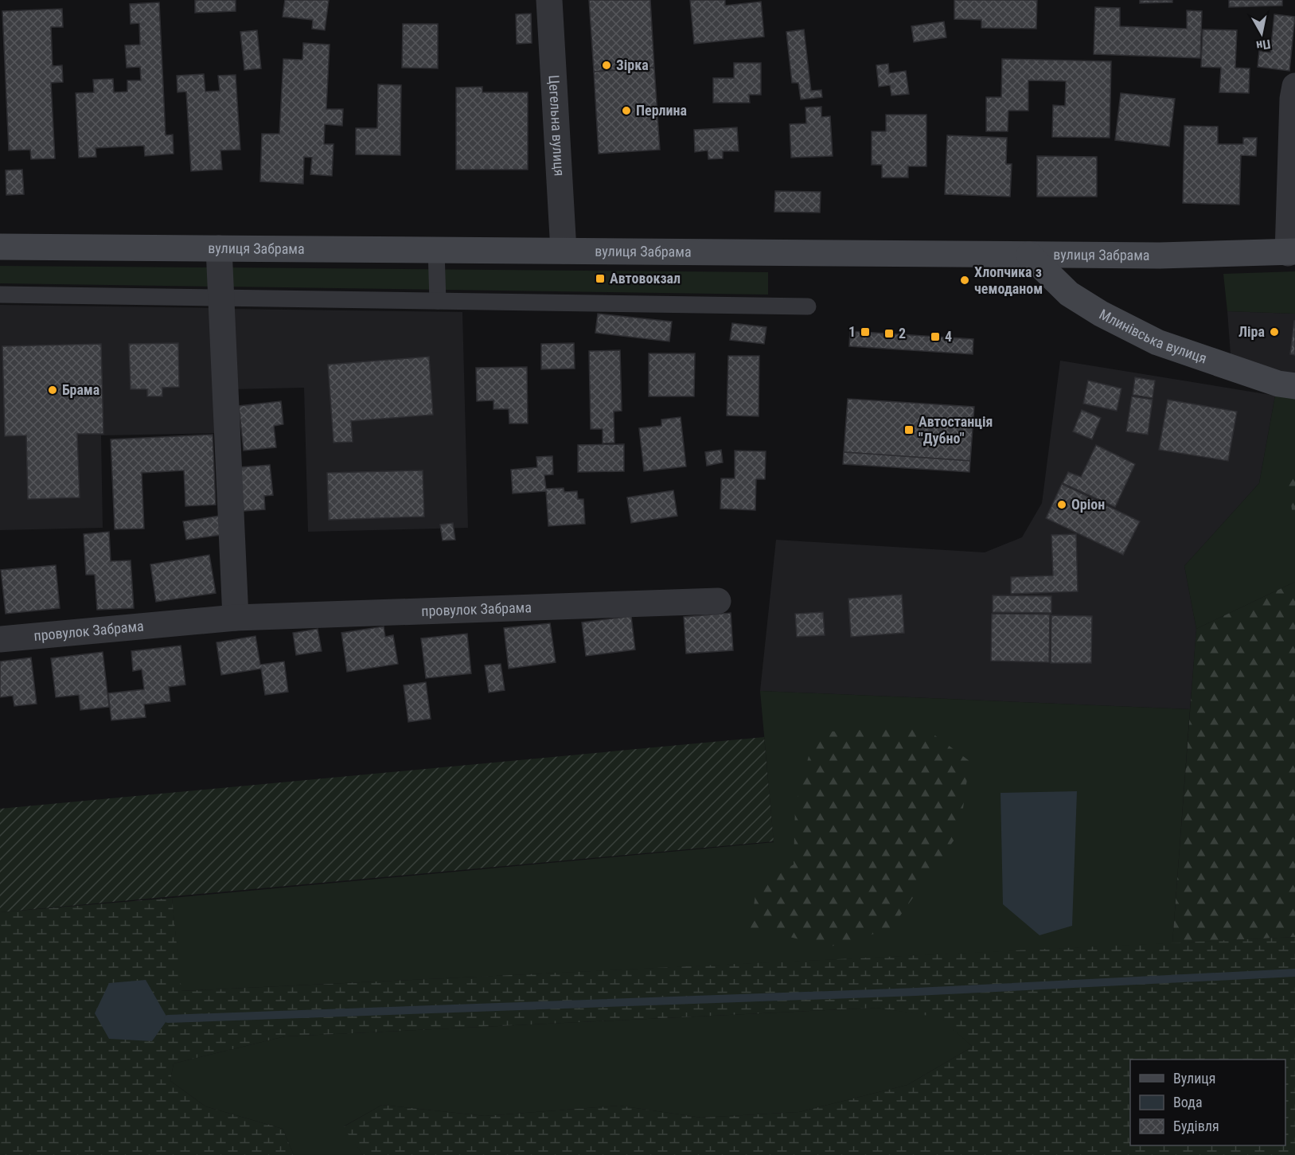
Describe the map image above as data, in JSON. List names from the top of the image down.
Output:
{
  "streets": {
    "main road": ["вулиця Забрама", "Млинівська вулиця"],
    "street": ["Цегельна вулиця", "провулок Забрама"]
  },
  "crossings": [
    ["Цегельна вулиця", "вулиця Забрама"],
    ["вулиця Забрама", "Млинівська вулиця"]
  ],
  "places": {
    "other": [
      "Зірка",
      "Перлина",
      "Хлопчика з чемоданом",
      "Ліра",
      "Брама",
      "Оріон"
    ],
    "transit": [
      "Автовокзал",
      "1",
      "2",
      "4",
      "Автостанція \"Дубно\""
    ]
  },
  "legend": ["Вулиця", "Вода", "Будівля"],
  "north": "bottom"
}
